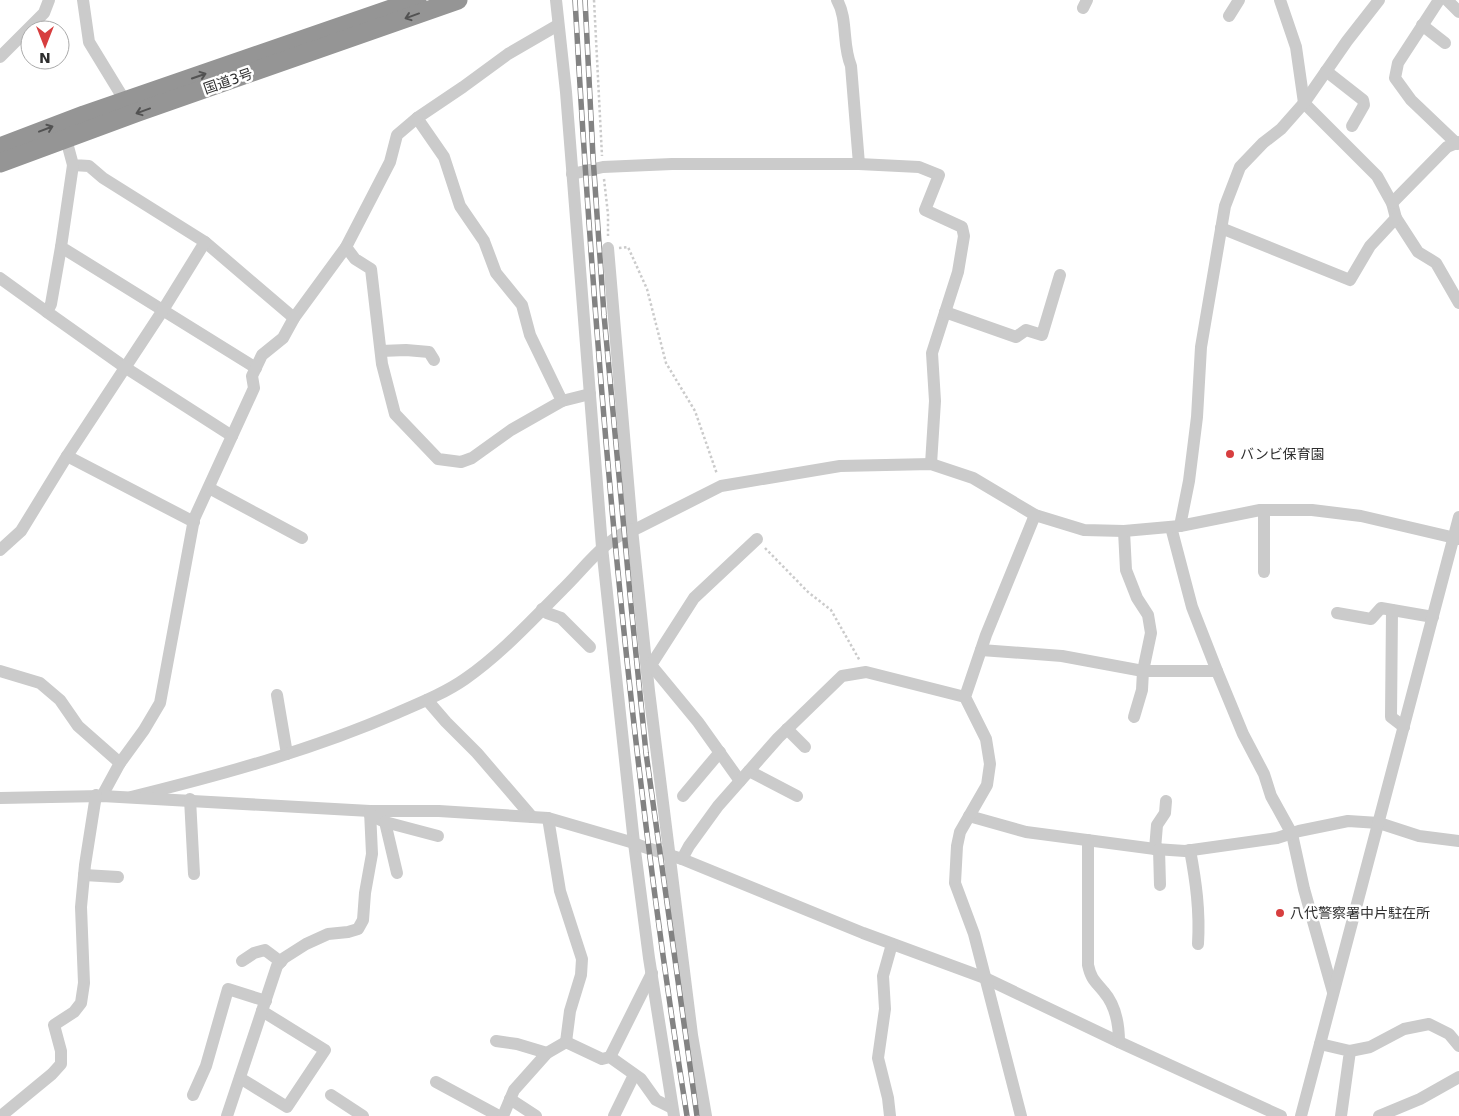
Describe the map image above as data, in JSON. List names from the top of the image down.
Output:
{
  "streets": {
    "highway": ["国道3号"]
  },
  "places": ["バンビ保育園", "八代警察署中片駐在所"],
  "north": "bottom"
}
